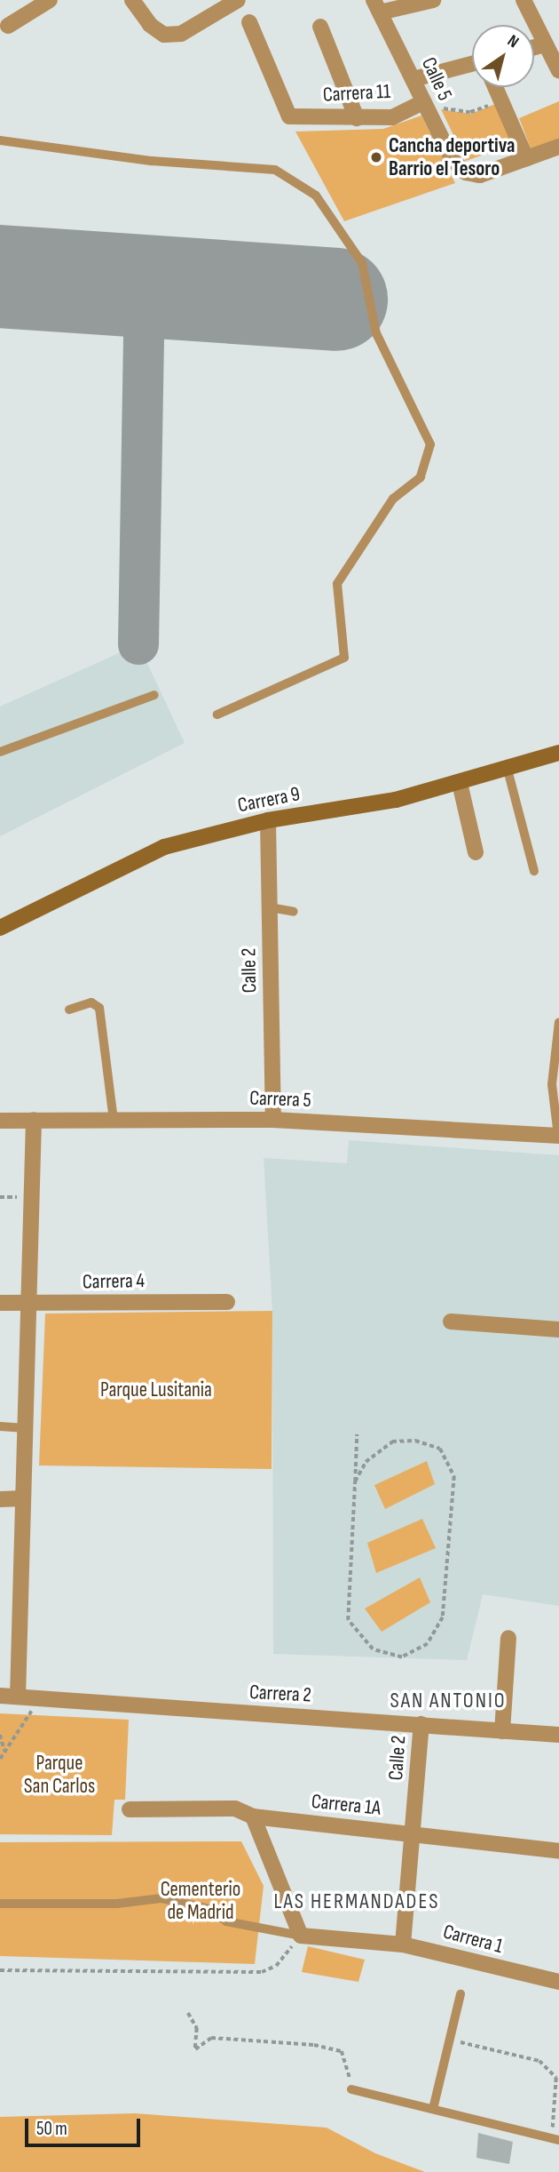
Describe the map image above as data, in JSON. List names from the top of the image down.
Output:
{
  "streets": {
    "street": [
      "Calle 5",
      "Carrera 11",
      "Carrera 9",
      "Calle 2",
      "Carrera 5",
      "Carrera 4",
      "Carrera 2",
      "Carrera 1A",
      "Carrera 1"
    ]
  },
  "crossings": [
    ["Calle 5", "Carrera 11"],
    ["Carrera 9", "Calle 2"],
    ["Calle 2", "Carrera 5"],
    ["Calle 2", "Carrera 2"],
    ["Calle 2", "Carrera 1A"],
    ["Calle 2", "Carrera 1"]
  ],
  "districts": ["SAN ANTONIO", "LAS HERMANDADES"],
  "parks": ["Parque Lusitania", "Parque San Carlos", "Cementerio de Madrid"],
  "places": ["Cancha deportiva Barrio el Tesoro"],
  "scale_bar": "50 m",
  "north": "top right"
}
